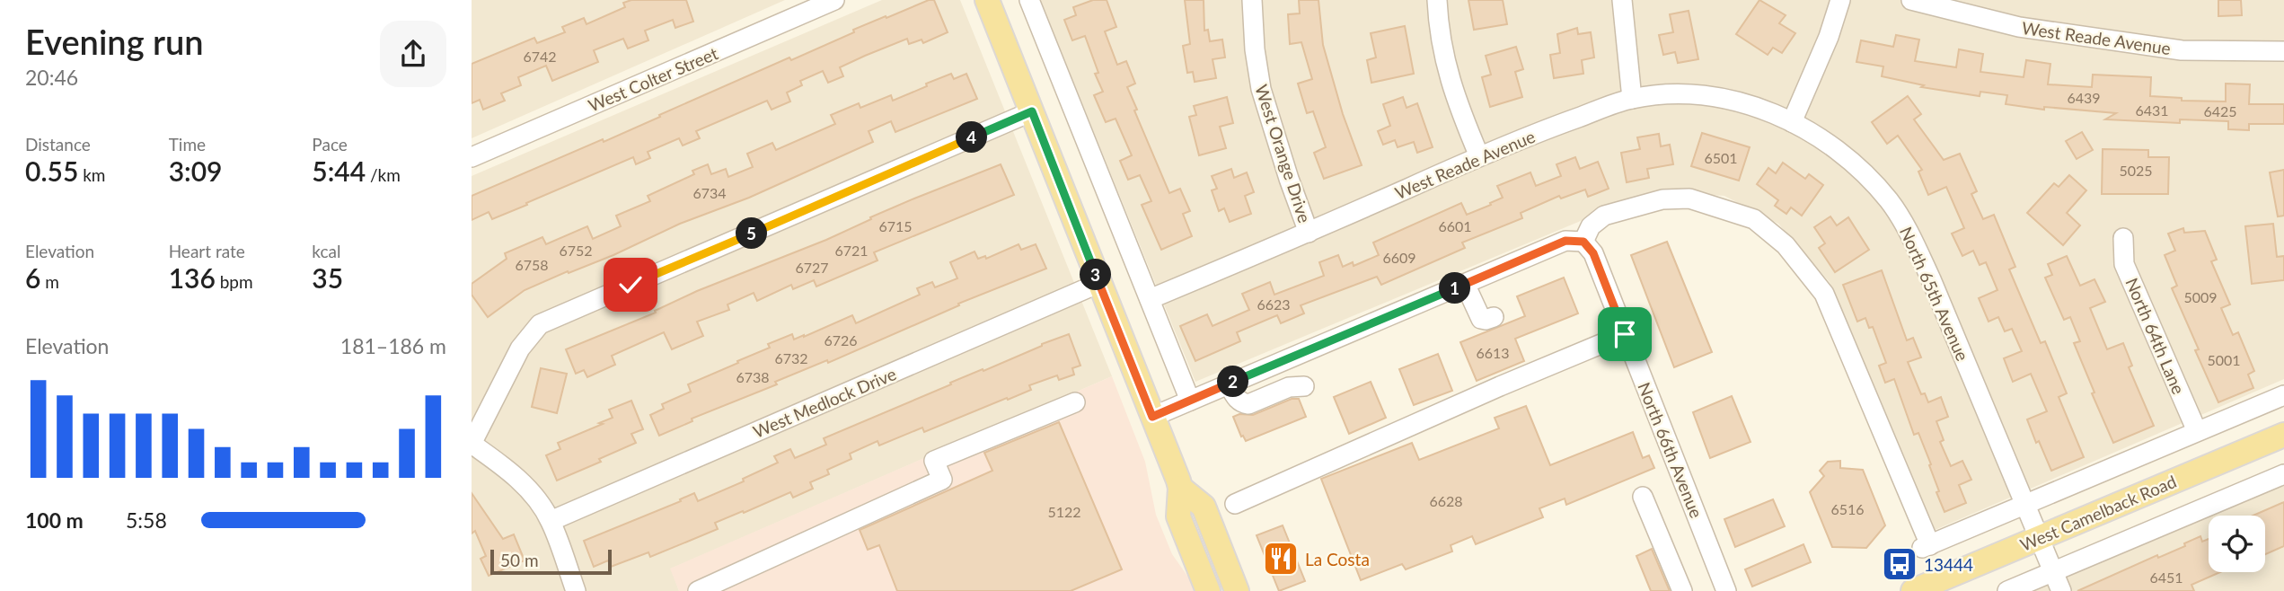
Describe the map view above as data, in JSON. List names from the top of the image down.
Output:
{
  "streets": {
    "main road": ["West Camelback Road"],
    "street": [
      "West Reade Avenue",
      "West Colter Street",
      "West Orange Drive",
      "North 65th Avenue",
      "North 64th Lane",
      "West Medlock Drive",
      "North 66th Avenue"
    ]
  },
  "crossings": [
    ["West Reade Avenue", "West Orange Drive"],
    ["West Reade Avenue", "North 65th Avenue"],
    ["North 65th Avenue", "West Camelback Road"],
    ["North 64th Lane", "West Camelback Road"],
    ["North 66th Avenue", "West Camelback Road"]
  ],
  "places": {
    "restaurant": ["La Costa"],
    "bus stop": ["13444"]
  },
  "house_numbers": [
    "6742",
    "6439",
    "6431",
    "6425",
    "6501",
    "5025",
    "6734",
    "6715",
    "6601",
    "6752",
    "6721",
    "6609",
    "6758",
    "6727",
    "5009",
    "6623",
    "6726",
    "6613",
    "6732",
    "5001",
    "6738",
    "6628",
    "6516",
    "5122",
    "6451"
  ],
  "scale_bar": "50 m",
  "page": {
    "heading": ["Evening run", "20:46"],
    "stats": [
      ["Distance", "0.55 km"],
      ["Time", "3:09"],
      ["Pace", "5:44 /km"],
      ["Elevation", "6 m"],
      ["Heart rate", "136 bpm"],
      ["kcal", "35"]
    ],
    "pins": [
      "4",
      "5",
      "3",
      "1",
      "2"
    ],
    "chart": ["Elevation", "181–186 m"],
    "list": [
      {
        "name": "100 m",
        "note": "5:58"
      }
    ],
    "scale": "50 m"
  }
}
